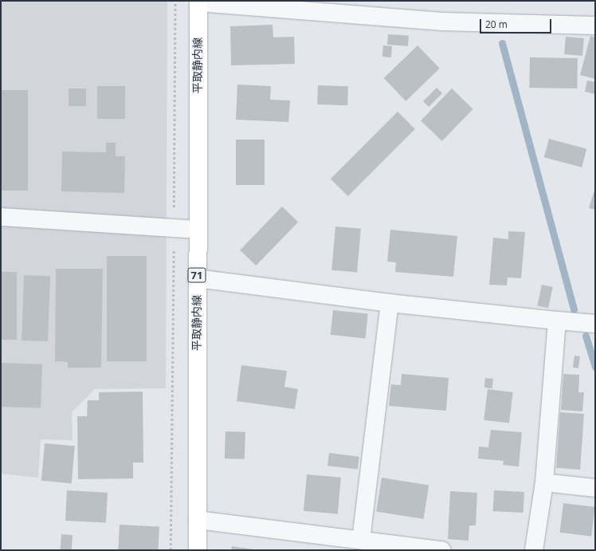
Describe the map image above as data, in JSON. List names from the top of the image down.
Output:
{
  "streets": {
    "main road": ["平取静内線", "71"]
  },
  "scale_bar": "20 m"
}
